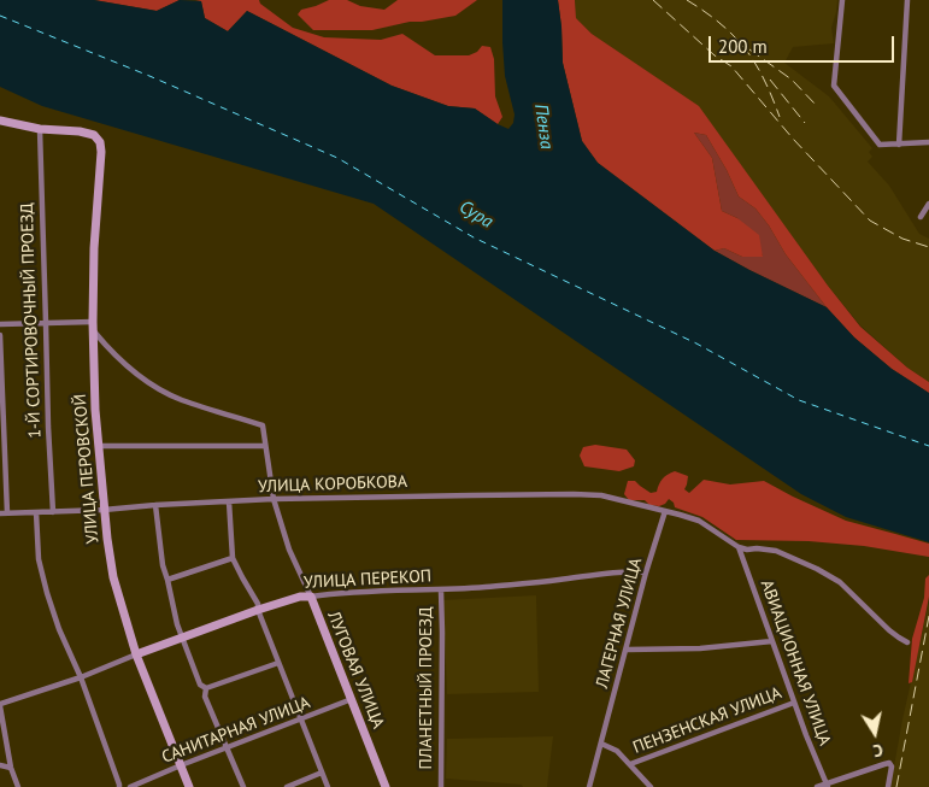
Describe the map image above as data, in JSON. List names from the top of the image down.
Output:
{
  "streets": {
    "main road": ["УЛИЦА ПЕРОВСКОЙ", "УЛИЦА ПЕРЕКОП", "ЛУГОВАЯ УЛИЦА"],
    "street": [
      "1-Й СОРТИРОВОЧНЫЙ ПРОЕЗД",
      "УЛИЦА КОРОБКОВА",
      "ЛАГЕРНАЯ УЛИЦА",
      "АВИАЦИОННАЯ УЛИЦА",
      "ПЛАНЕТНЫЙ ПРОЕЗД",
      "ПЕНЗЕНСКАЯ УЛИЦА",
      "САНИТАРНАЯ УЛИЦА"
    ]
  },
  "crossings": [
    ["1-Й СОРТИРОВОЧНЫЙ ПРОЕЗД", "УЛИЦА ПЕРОВСКОЙ"],
    ["1-Й СОРТИРОВОЧНЫЙ ПРОЕЗД", "УЛИЦА КОРОБКОВА"],
    ["УЛИЦА ПЕРОВСКОЙ", "УЛИЦА КОРОБКОВА"],
    ["УЛИЦА ПЕРОВСКОЙ", "УЛИЦА ПЕРЕКОП"],
    ["УЛИЦА ПЕРОВСКОЙ", "ЛУГОВАЯ УЛИЦА"],
    ["УЛИЦА ПЕРОВСКОЙ", "САНИТАРНАЯ УЛИЦА"],
    ["УЛИЦА КОРОБКОВА", "ЛАГЕРНАЯ УЛИЦА"],
    ["УЛИЦА КОРОБКОВА", "АВИАЦИОННАЯ УЛИЦА"],
    ["УЛИЦА КОРОБКОВА", "ЛУГОВАЯ УЛИЦА"],
    ["УЛИЦА ПЕРЕКОП", "ЛАГЕРНАЯ УЛИЦА"],
    ["УЛИЦА ПЕРЕКОП", "ЛУГОВАЯ УЛИЦА"],
    ["УЛИЦА ПЕРЕКОП", "ПЛАНЕТНЫЙ ПРОЕЗД"],
    ["АВИАЦИОННАЯ УЛИЦА", "ПЕНЗЕНСКАЯ УЛИЦА"],
    ["ЛУГОВАЯ УЛИЦА", "САНИТАРНАЯ УЛИЦА"]
  ],
  "water": ["Пенза", "Сура"],
  "scale_bar": "200 m",
  "north": "bottom"
}
